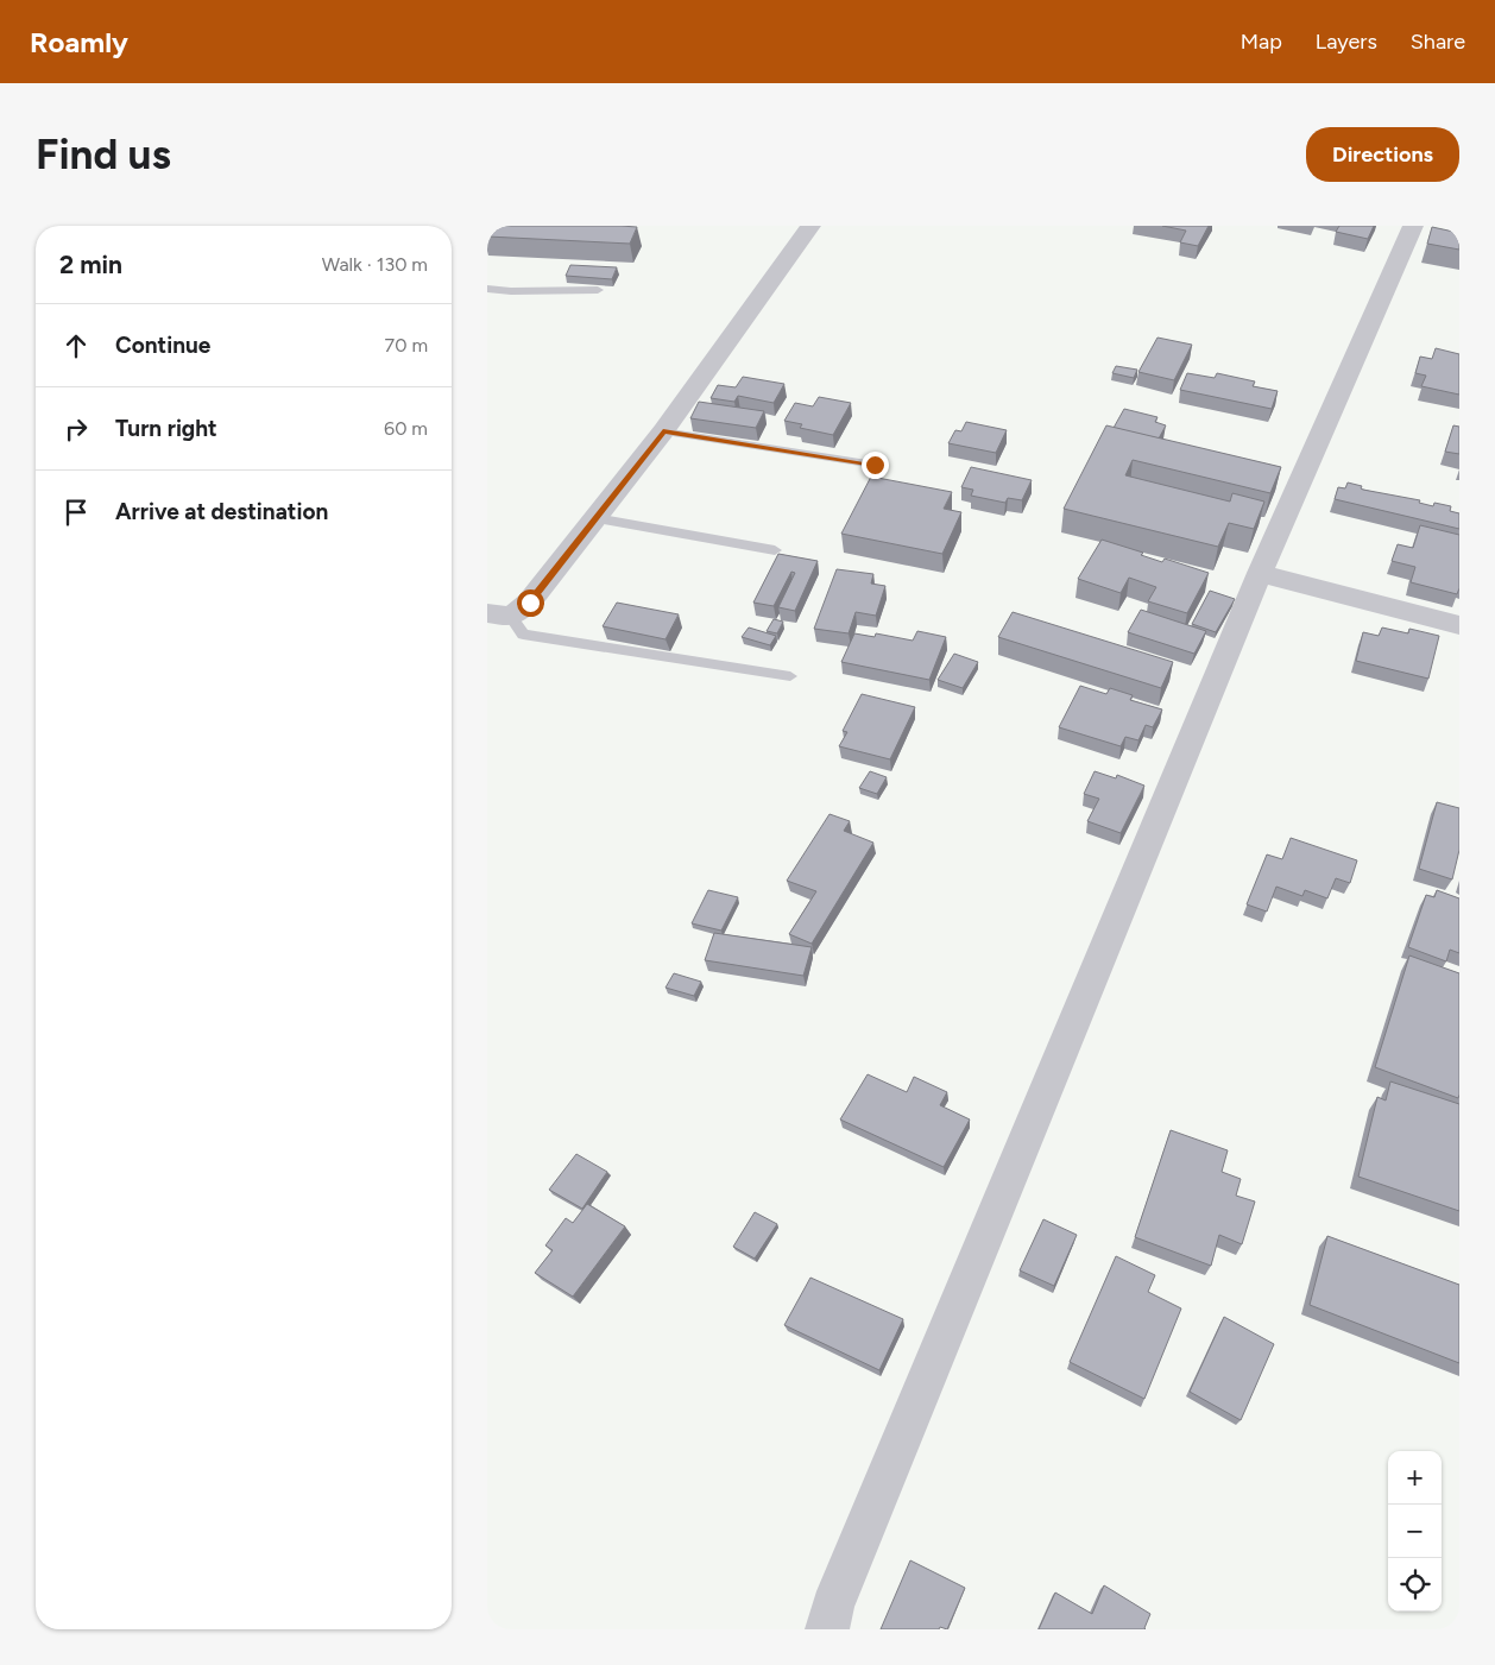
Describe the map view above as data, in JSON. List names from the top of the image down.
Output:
{
  "page": {
    "header": "Roamly",
    "nav": ["Map", "Layers", "Share"],
    "buttons": "Directions",
    "title": "Find us",
    "heading": ["2 min", "Walk · 130 m"],
    "list": [
      ["Continue", "70 m"],
      ["Turn right", "60 m"],
      "Arrive at destination"
    ],
    "map_buttons": ["+", "−"]
  }
}
